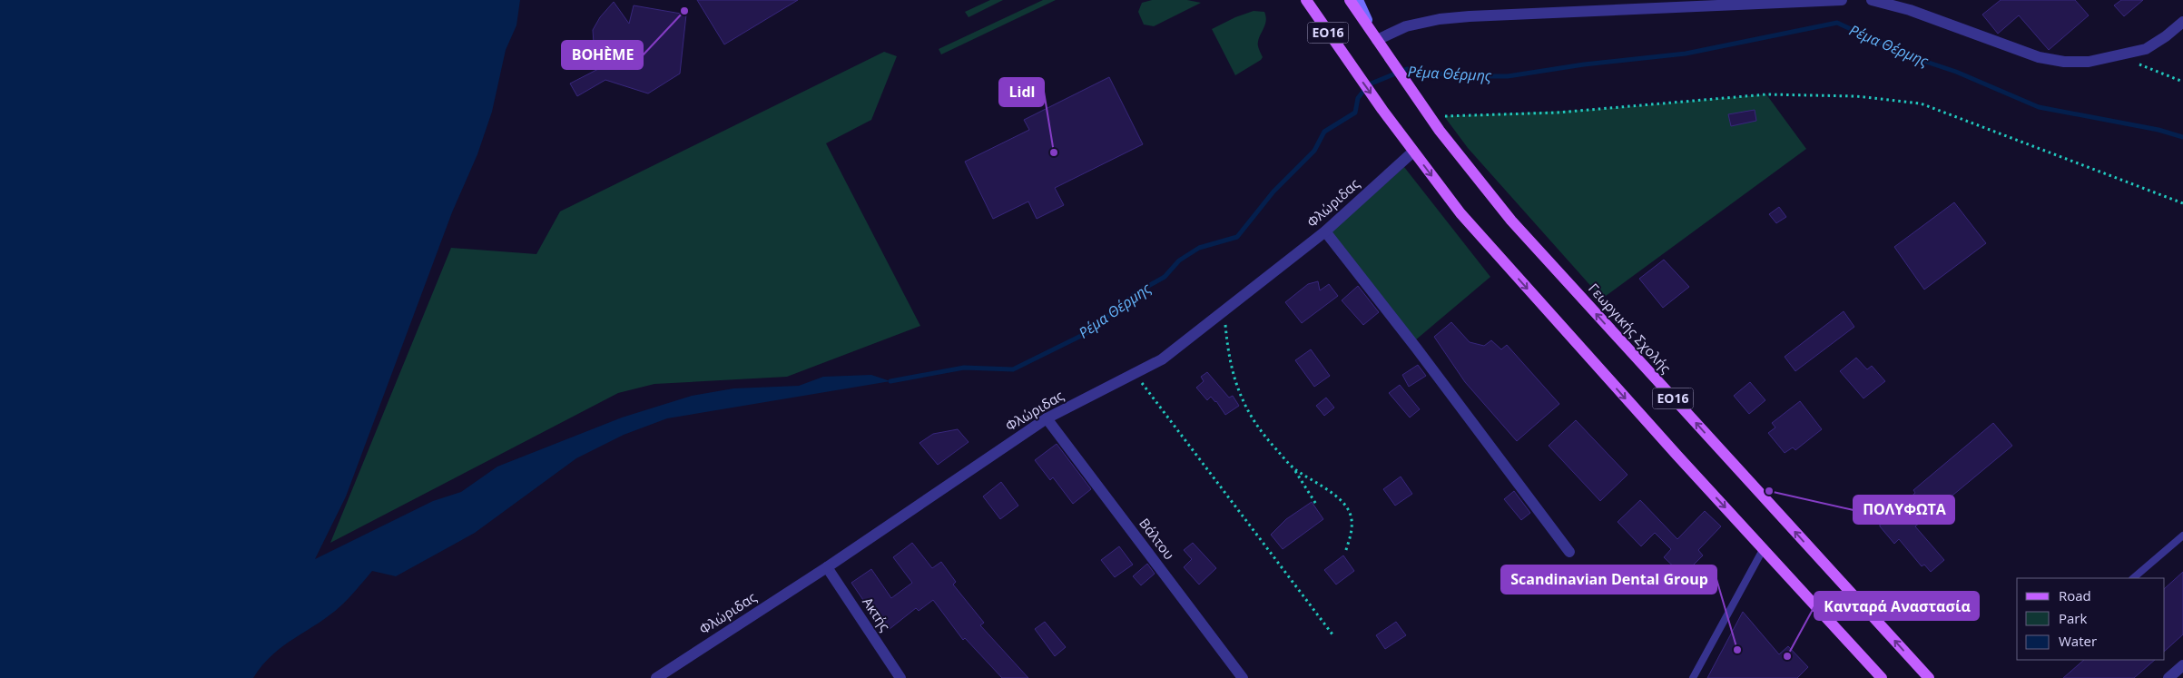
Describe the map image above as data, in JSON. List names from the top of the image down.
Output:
{
  "streets": {
    "main road": ["ΕΟ16", "Γεωργικής Σχολής"],
    "street": ["Φλώριδας", "Βάλτου", "Ακτής"]
  },
  "crossings": [
    ["ΕΟ16", "Φλώριδας"],
    ["Φλώριδας", "Βάλτου"],
    ["Φλώριδας", "Ακτής"]
  ],
  "water": ["Ρέμα Θέρμης"],
  "places": [
    "BOHÈME",
    "Lidl",
    "ΠΟΛΥΦΩΤΑ",
    "Scandinavian Dental Group",
    "Κανταρά Αναστασία"
  ],
  "legend": ["Road", "Park", "Water"]
}
